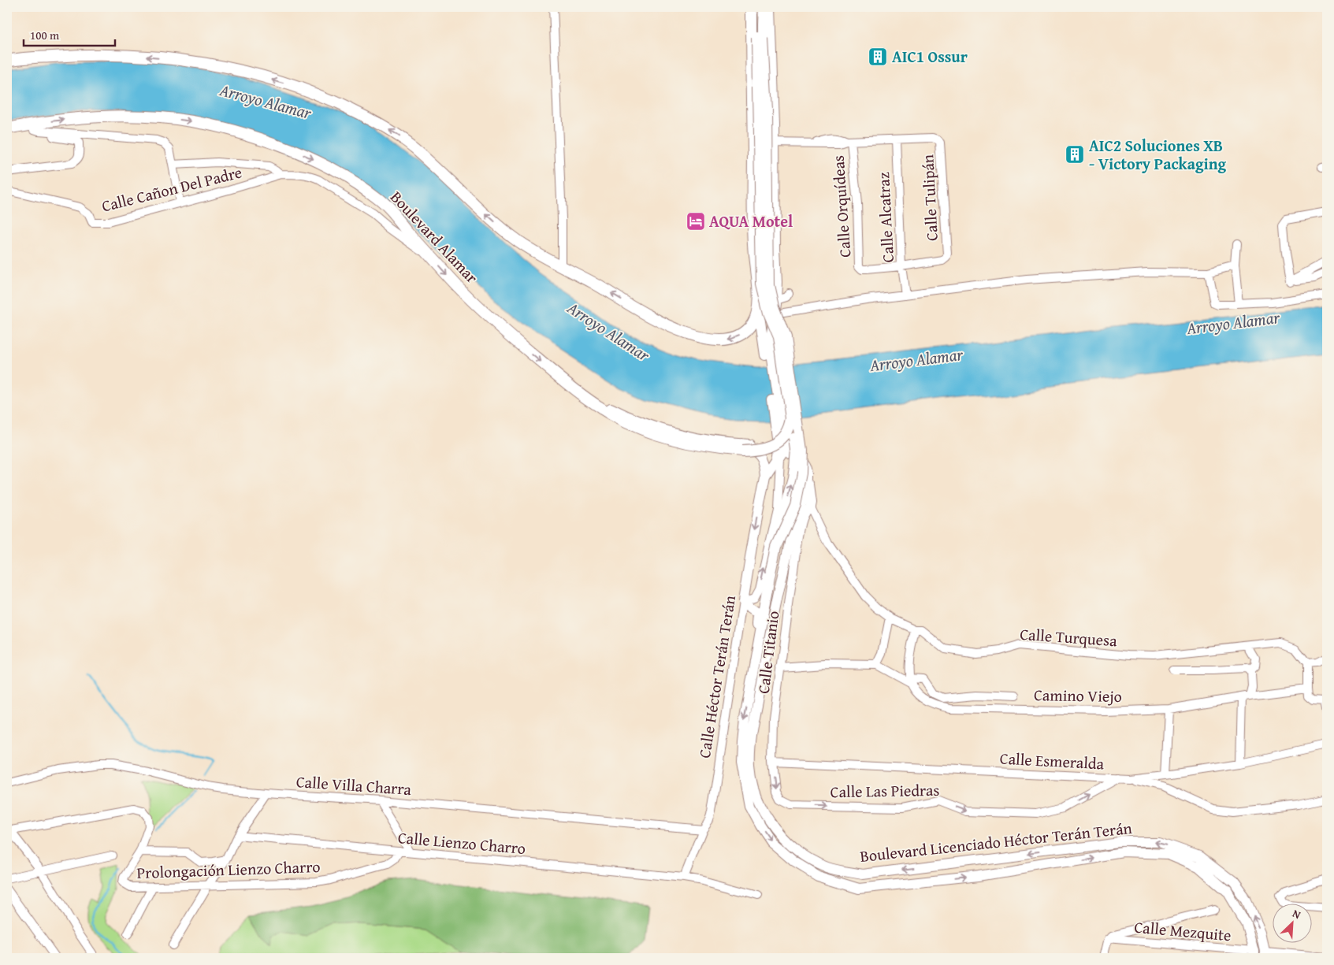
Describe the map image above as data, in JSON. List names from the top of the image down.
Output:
{
  "streets": {
    "highway": ["Boulevard Alamar", "Boulevard Licenciado Héctor Terán Terán"],
    "main road": ["Calle Héctor Terán Terán"],
    "street": [
      "Calle Cañon Del Padre",
      "Calle Tulipán",
      "Calle Orquídeas",
      "Calle Alcatraz",
      "Calle Turquesa",
      "Calle Titanio",
      "Camino Viejo",
      "Calle Esmeralda",
      "Calle Villa Charra",
      "Calle Las Piedras",
      "Calle Lienzo Charro",
      "Prolongación Lienzo Charro",
      "Calle Mezquite"
    ]
  },
  "crossings": [
    ["Calle Cañon Del Padre", "Boulevard Alamar"],
    ["Calle Tulipán", "Calle Orquídeas"],
    ["Calle Tulipán", "Calle Alcatraz"],
    ["Calle Orquídeas", "Calle Alcatraz"],
    ["Boulevard Alamar", "Calle Héctor Terán Terán"],
    ["Boulevard Alamar", "Boulevard Licenciado Héctor Terán Terán"],
    ["Calle Turquesa", "Calle Titanio"],
    ["Calle Turquesa", "Boulevard Licenciado Héctor Terán Terán"],
    ["Calle Titanio", "Calle Esmeralda"],
    ["Calle Titanio", "Calle Las Piedras"],
    ["Calle Héctor Terán Terán", "Calle Villa Charra"],
    ["Calle Héctor Terán Terán", "Calle Lienzo Charro"],
    ["Calle Esmeralda", "Calle Las Piedras"],
    ["Boulevard Licenciado Héctor Terán Terán", "Calle Mezquite"],
    ["Calle Lienzo Charro", "Prolongación Lienzo Charro"]
  ],
  "one_way": ["Calle Las Piedras"],
  "water": ["Arroyo Alamar"],
  "places": {
    "building": ["AIC1 Ossur", "AIC2 Soluciones XB - Victory Packaging"],
    "hotel": ["AQUA Motel"]
  },
  "scale_bar": "100 m",
  "north": "top right"
}
